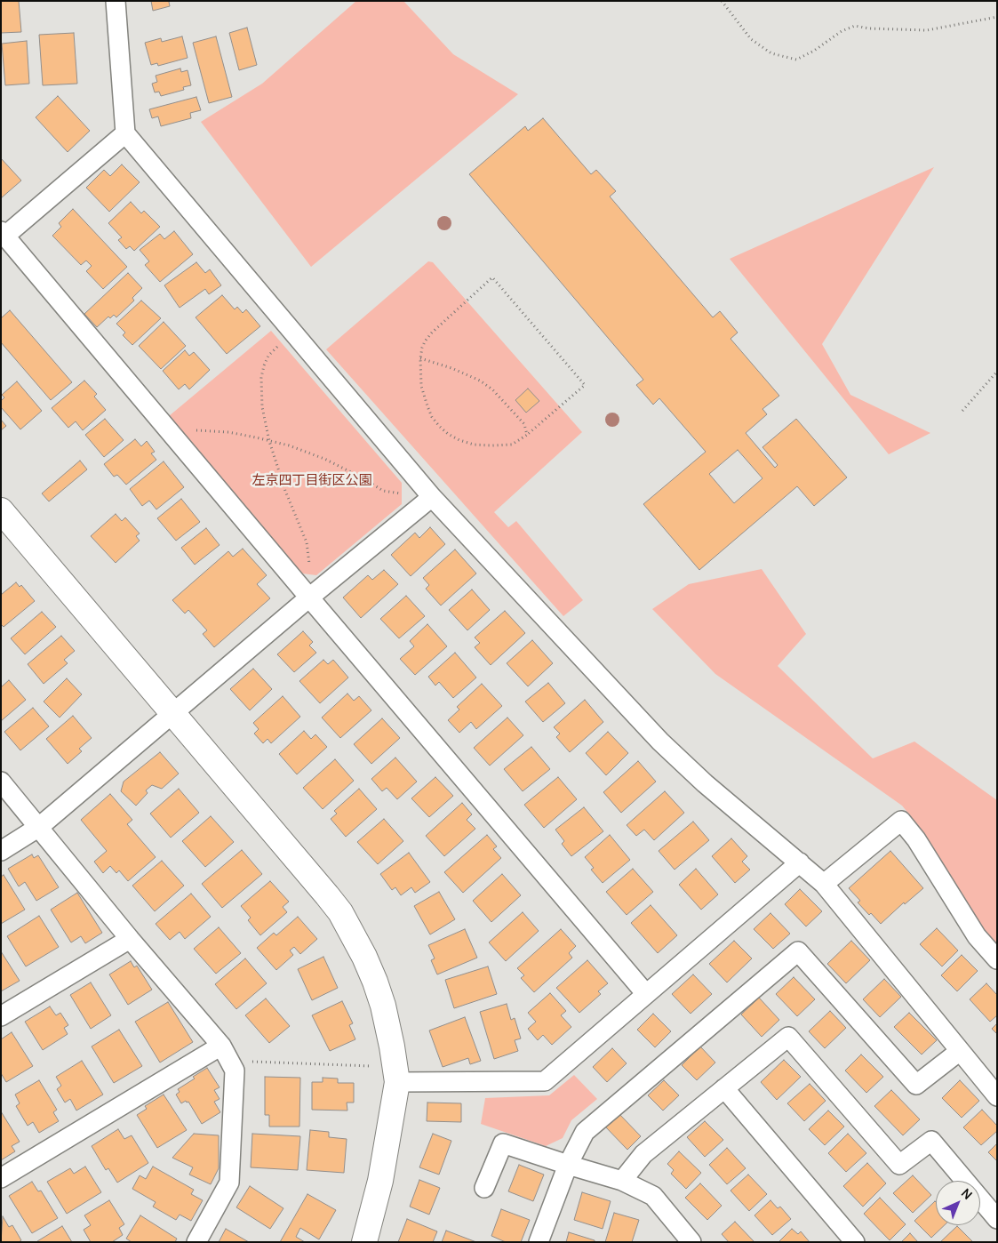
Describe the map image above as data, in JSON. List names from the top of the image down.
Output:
{
  "parks": ["左京四丁目街区公園"],
  "north": "top right"
}
